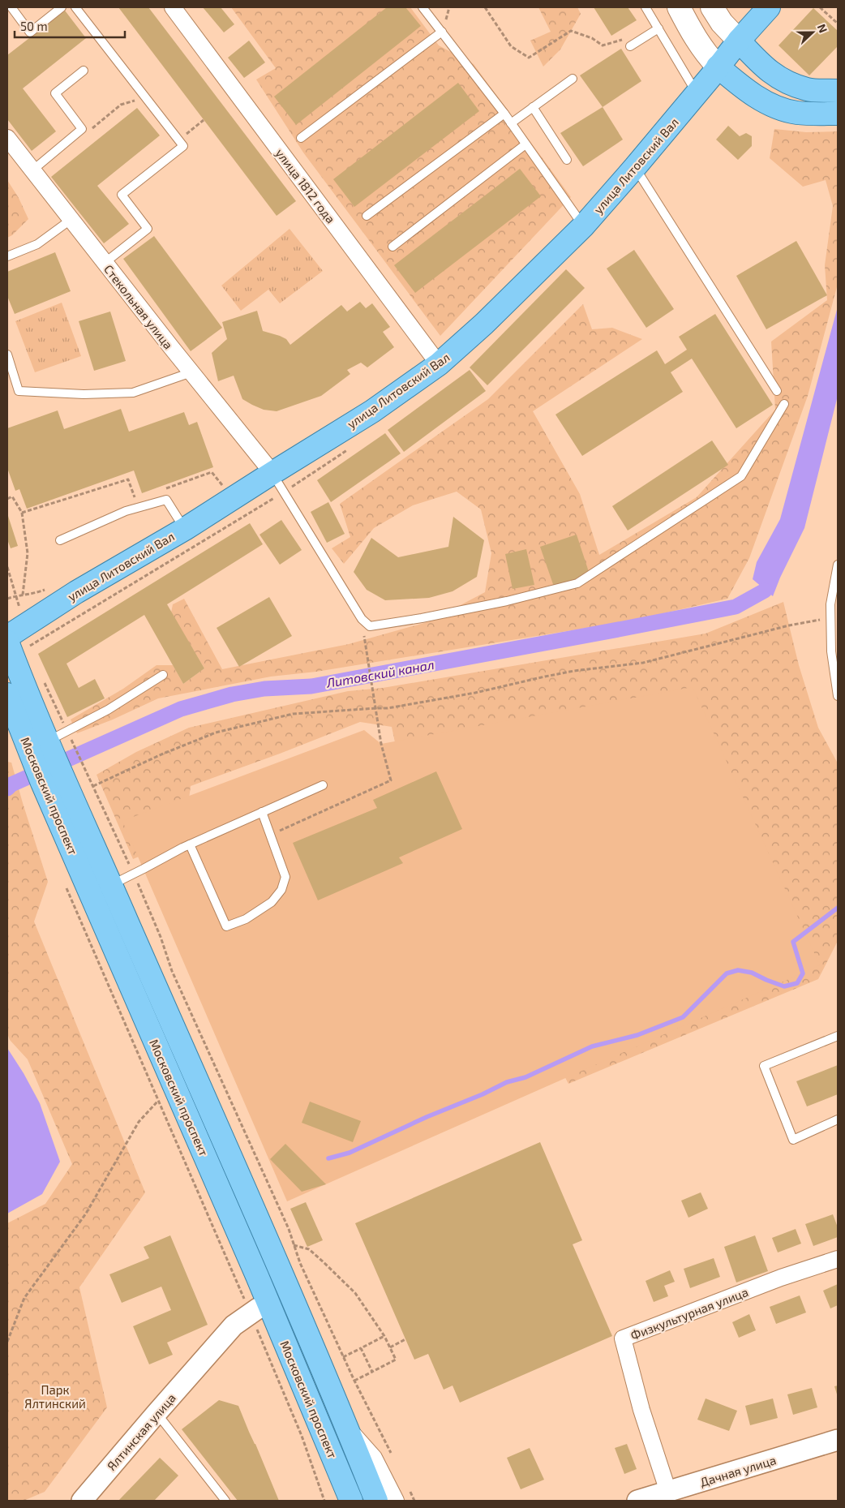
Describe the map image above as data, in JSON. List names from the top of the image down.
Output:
{
  "streets": {
    "main road": ["улица Литовский Вал", "Московский проспект"],
    "street": [
      "улица 1812 года",
      "Стекольная улица",
      "Физкультурная улица",
      "Ялтинская улица",
      "Дачная улица"
    ]
  },
  "crossings": [
    ["улица Литовский Вал", "улица 1812 года"],
    ["улица Литовский Вал", "Стекольная улица"],
    ["Московский проспект", "Ялтинская улица"],
    ["Физкультурная улица", "Дачная улица"]
  ],
  "water": ["Литовский канал"],
  "parks": ["Парк Ялтинский"],
  "scale_bar": "50 m",
  "north": "right"
}
